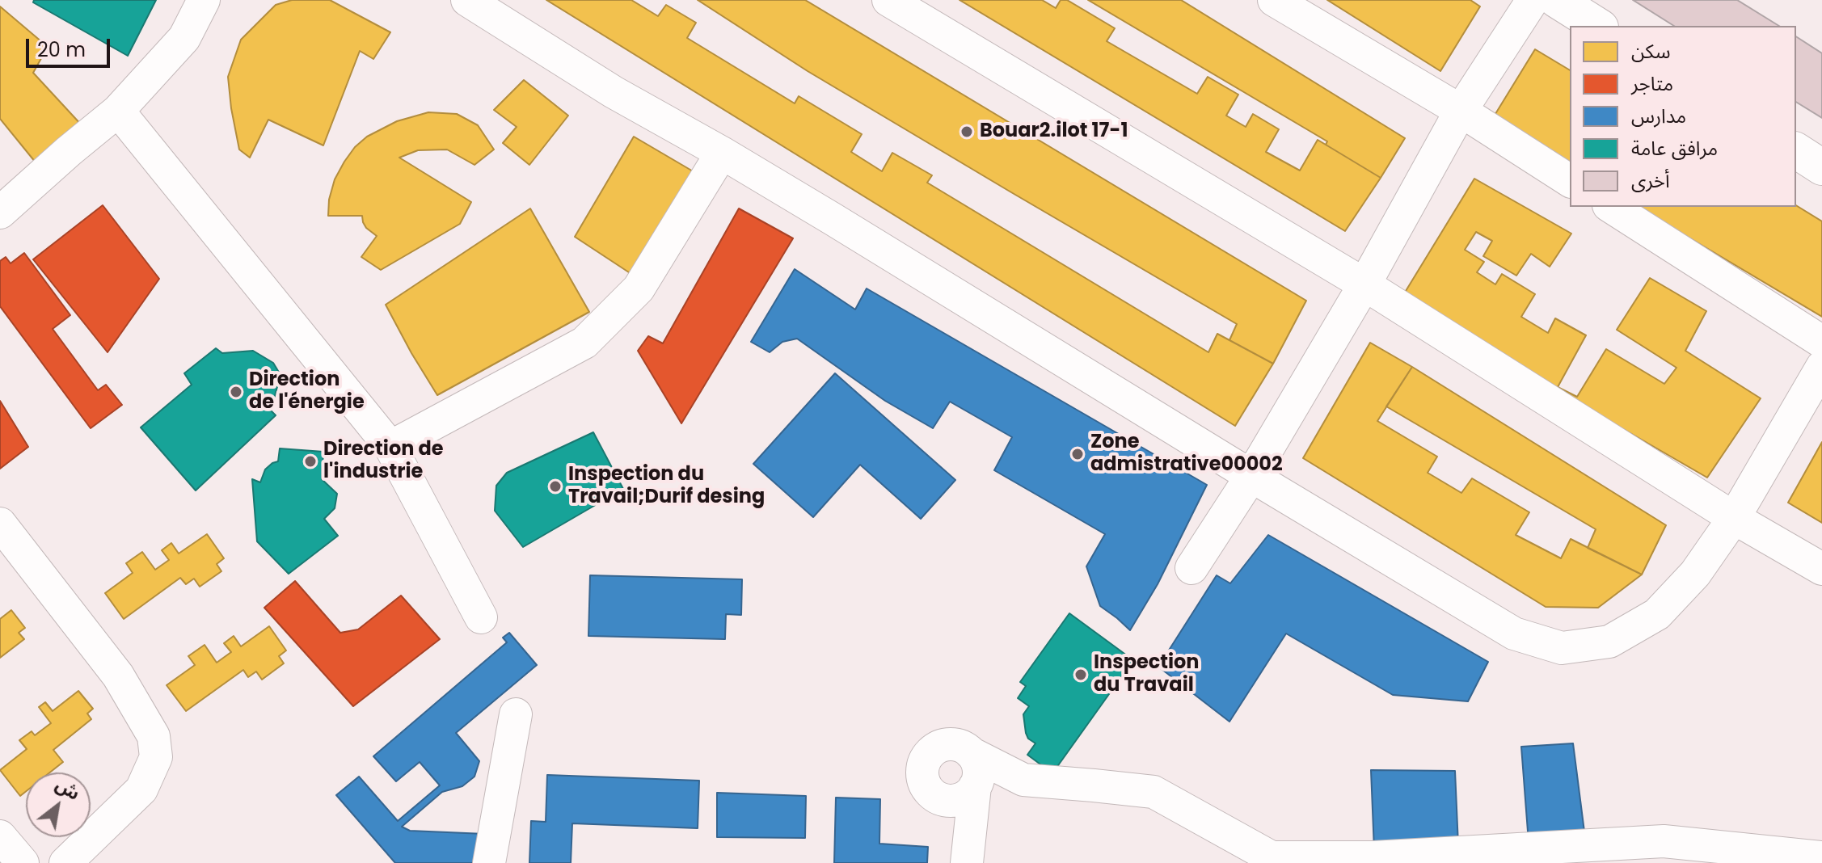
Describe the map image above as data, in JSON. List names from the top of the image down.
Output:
{
  "places": [
    "Bouar2.ilot 17-1",
    "Direction de l'énergie",
    "Zone admistrative00002",
    "Direction de l'industrie",
    "Inspection du Travail;Durif desing",
    "Inspection du Travail"
  ],
  "legend": [
    "سكن",
    "متاجر",
    "مدارس",
    "مرافق عامة",
    "أخرى"
  ],
  "scale_bar": "20 m",
  "north": "top right"
}
